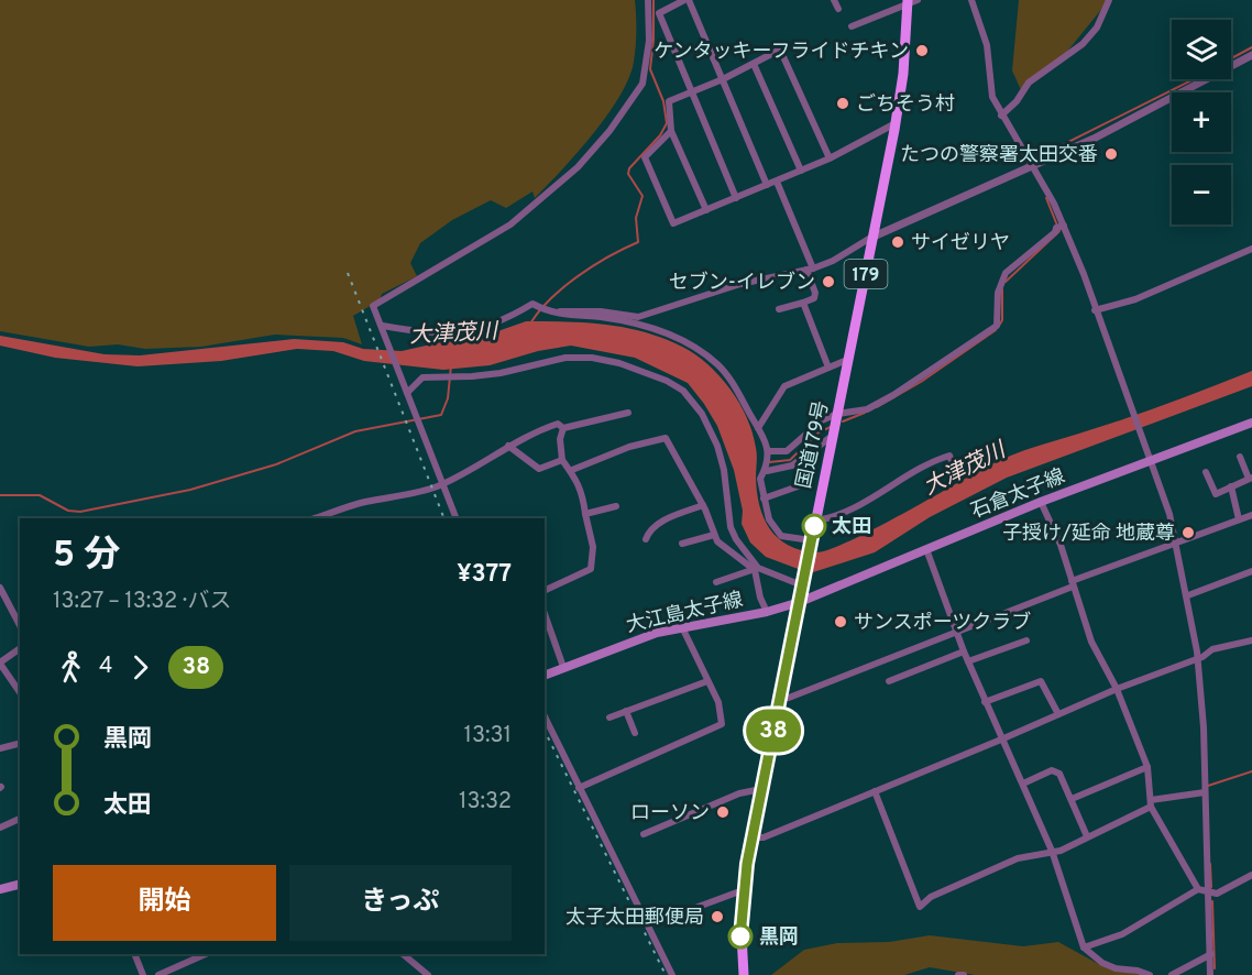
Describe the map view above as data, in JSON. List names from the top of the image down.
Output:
{
  "streets": {
    "highway": ["179", "国道179号"],
    "main road": ["石倉太子線", "大江島太子線"]
  },
  "crossings": [
    ["国道179号", "石倉太子線"],
    ["国道179号", "大江島太子線"],
    ["石倉太子線", "大江島太子線"]
  ],
  "water": ["大津茂川"],
  "places": [
    "ケンタッキーフライドチキン",
    "ごちそう村",
    "たつの警察署太田交番",
    "サイゼリヤ",
    "セブン-イレブン",
    "太田",
    "子授け/延命 地蔵尊",
    "サンスポーツクラブ",
    "ローソン",
    "太子太田郵便局",
    "黒岡"
  ],
  "lines": ["bus line 38"],
  "page": {
    "on_map": "38",
    "map_buttons": ["+", "−"],
    "heading": ["5 分", "13:27 – 13:32 · バス", "¥377"],
    "legs": ["4", "38"],
    "list": [
      {
        "name": "黒岡",
        "value": "13:31"
      },
      {
        "name": "太田",
        "value": "13:32"
      }
    ],
    "buttons": ["開始", "きっぷ"]
  }
}
